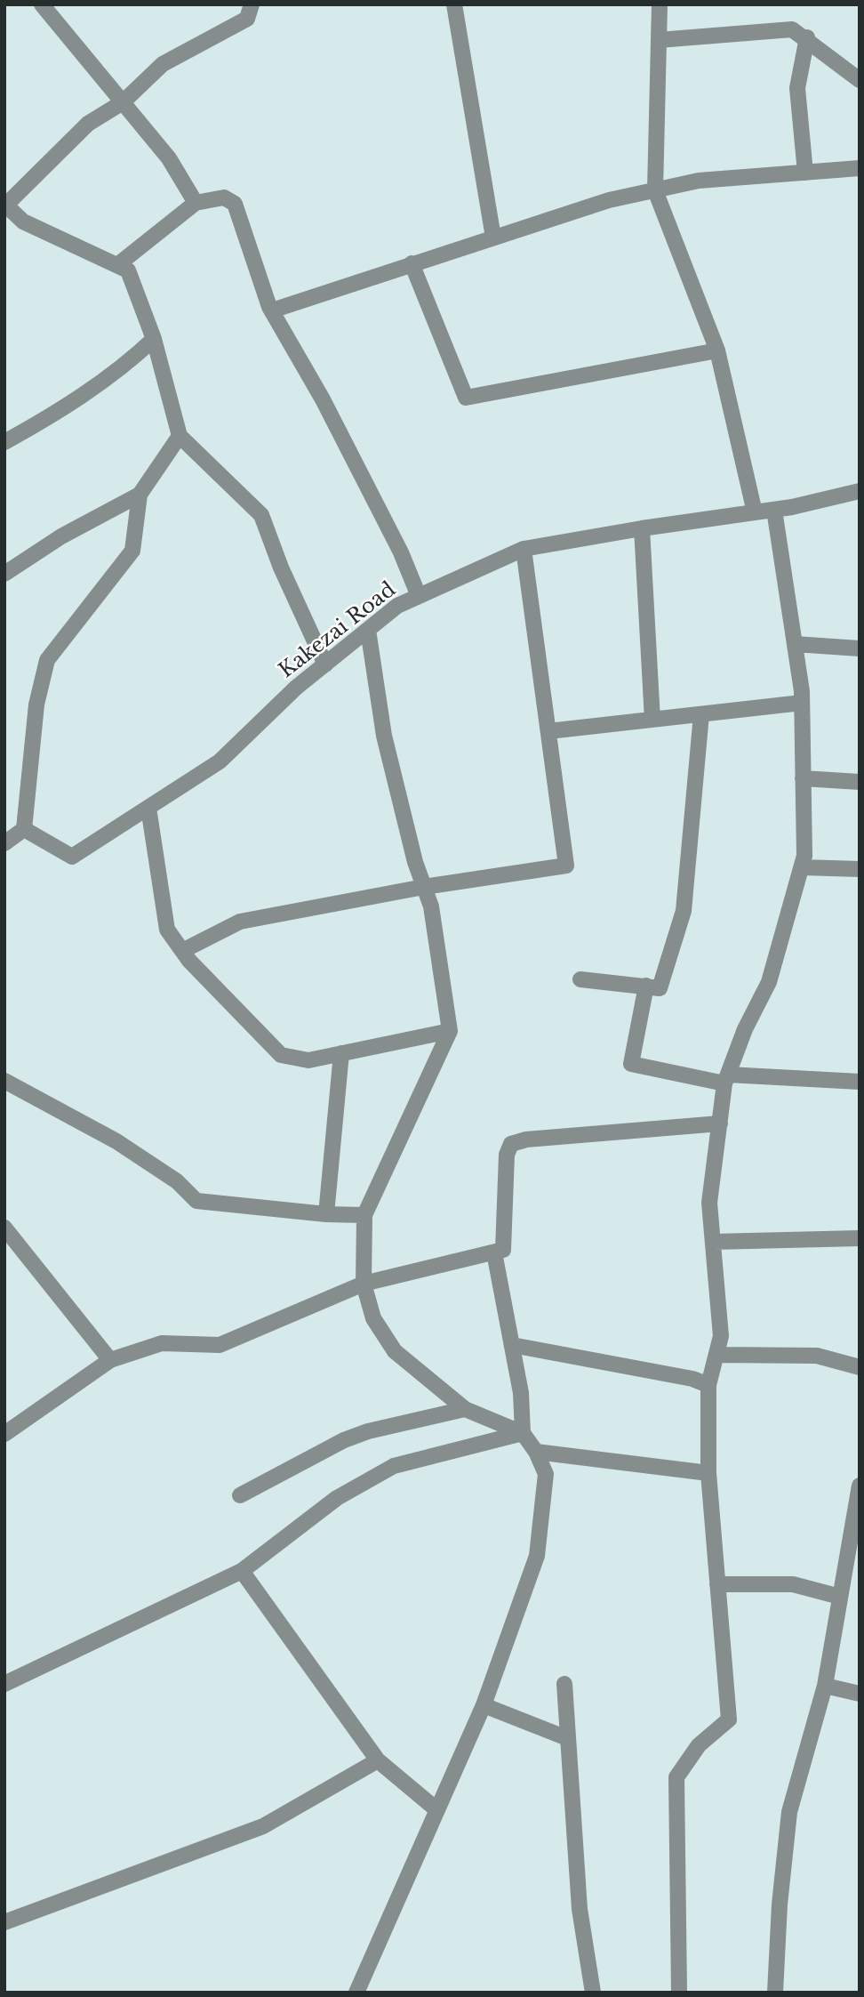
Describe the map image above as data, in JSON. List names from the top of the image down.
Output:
{
  "streets": {
    "street": ["Kakezai Road"]
  }
}
